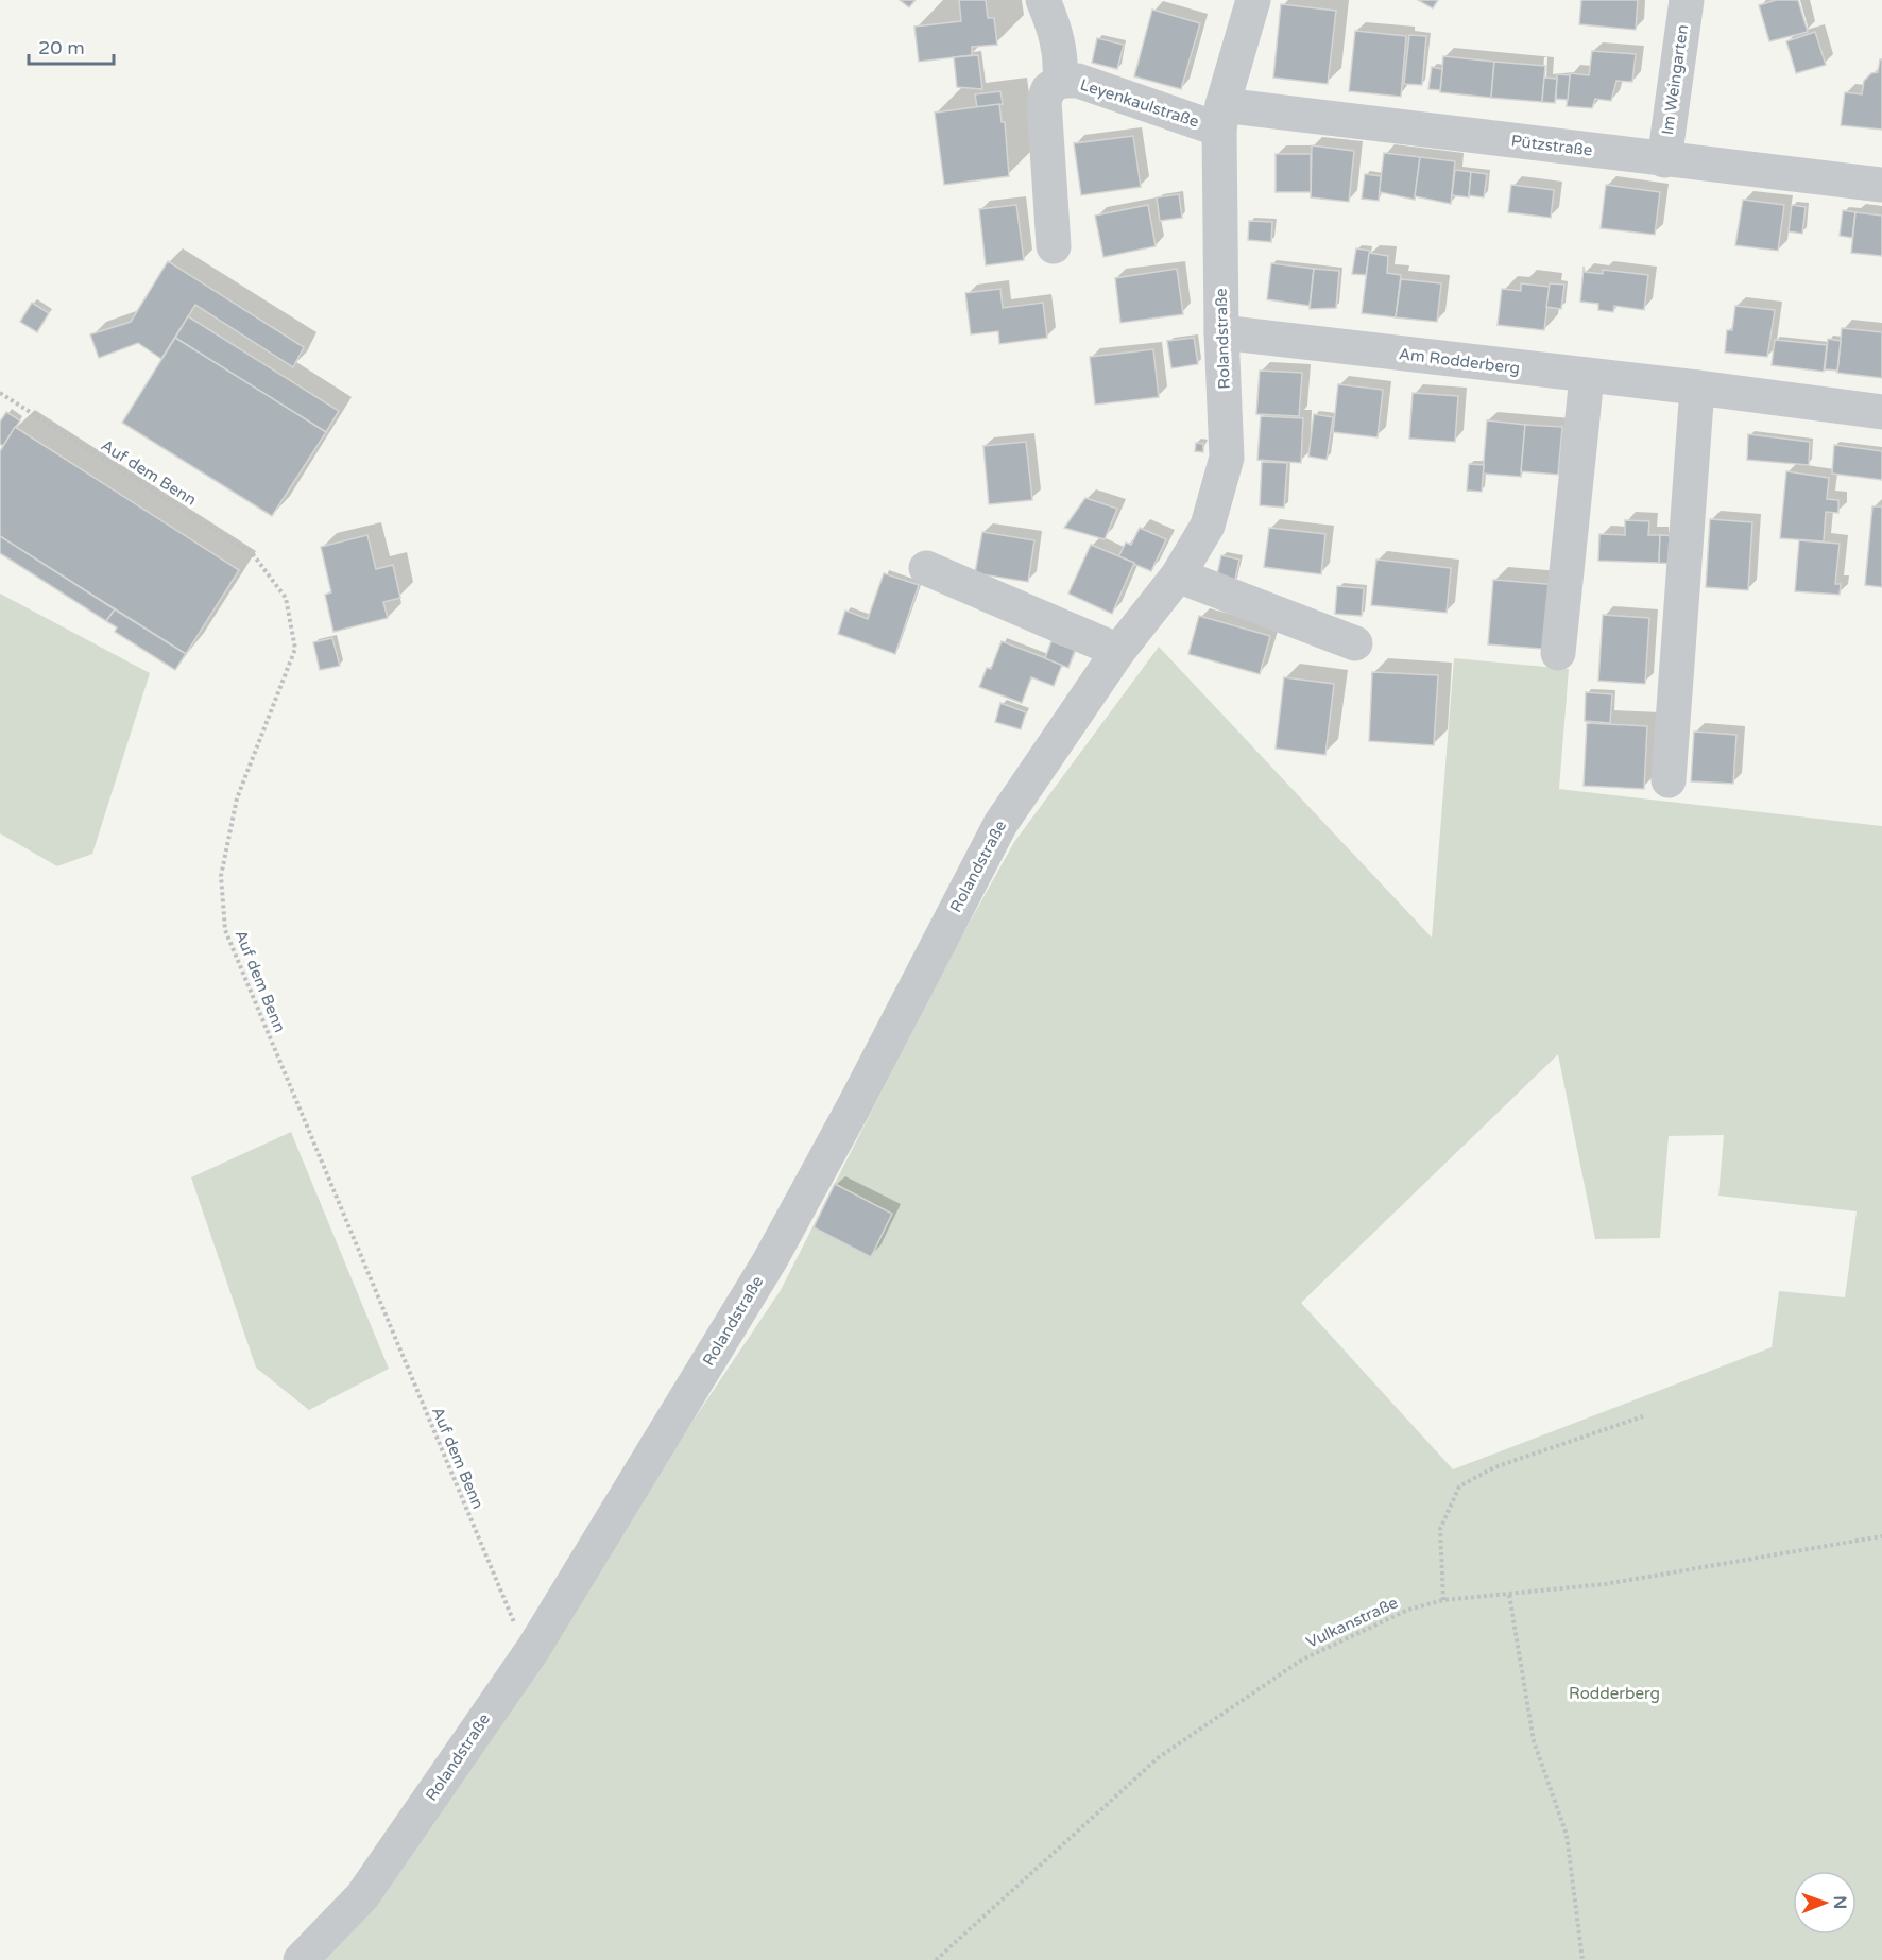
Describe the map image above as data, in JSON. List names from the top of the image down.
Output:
{
  "streets": {
    "street": [
      "Im Weingarten",
      "Leyenkaulstraße",
      "Pützstraße",
      "Rolandstraße",
      "Am Rodderberg"
    ],
    "path": ["Auf dem Benn", "Vulkanstraße"]
  },
  "crossings": [
    ["Im Weingarten", "Pützstraße"],
    ["Leyenkaulstraße", "Pützstraße"],
    ["Leyenkaulstraße", "Rolandstraße"],
    ["Pützstraße", "Rolandstraße"],
    ["Rolandstraße", "Am Rodderberg"],
    ["Rolandstraße", "Auf dem Benn"]
  ],
  "parks": ["Rodderberg"],
  "scale_bar": "20 m",
  "north": "right"
}
